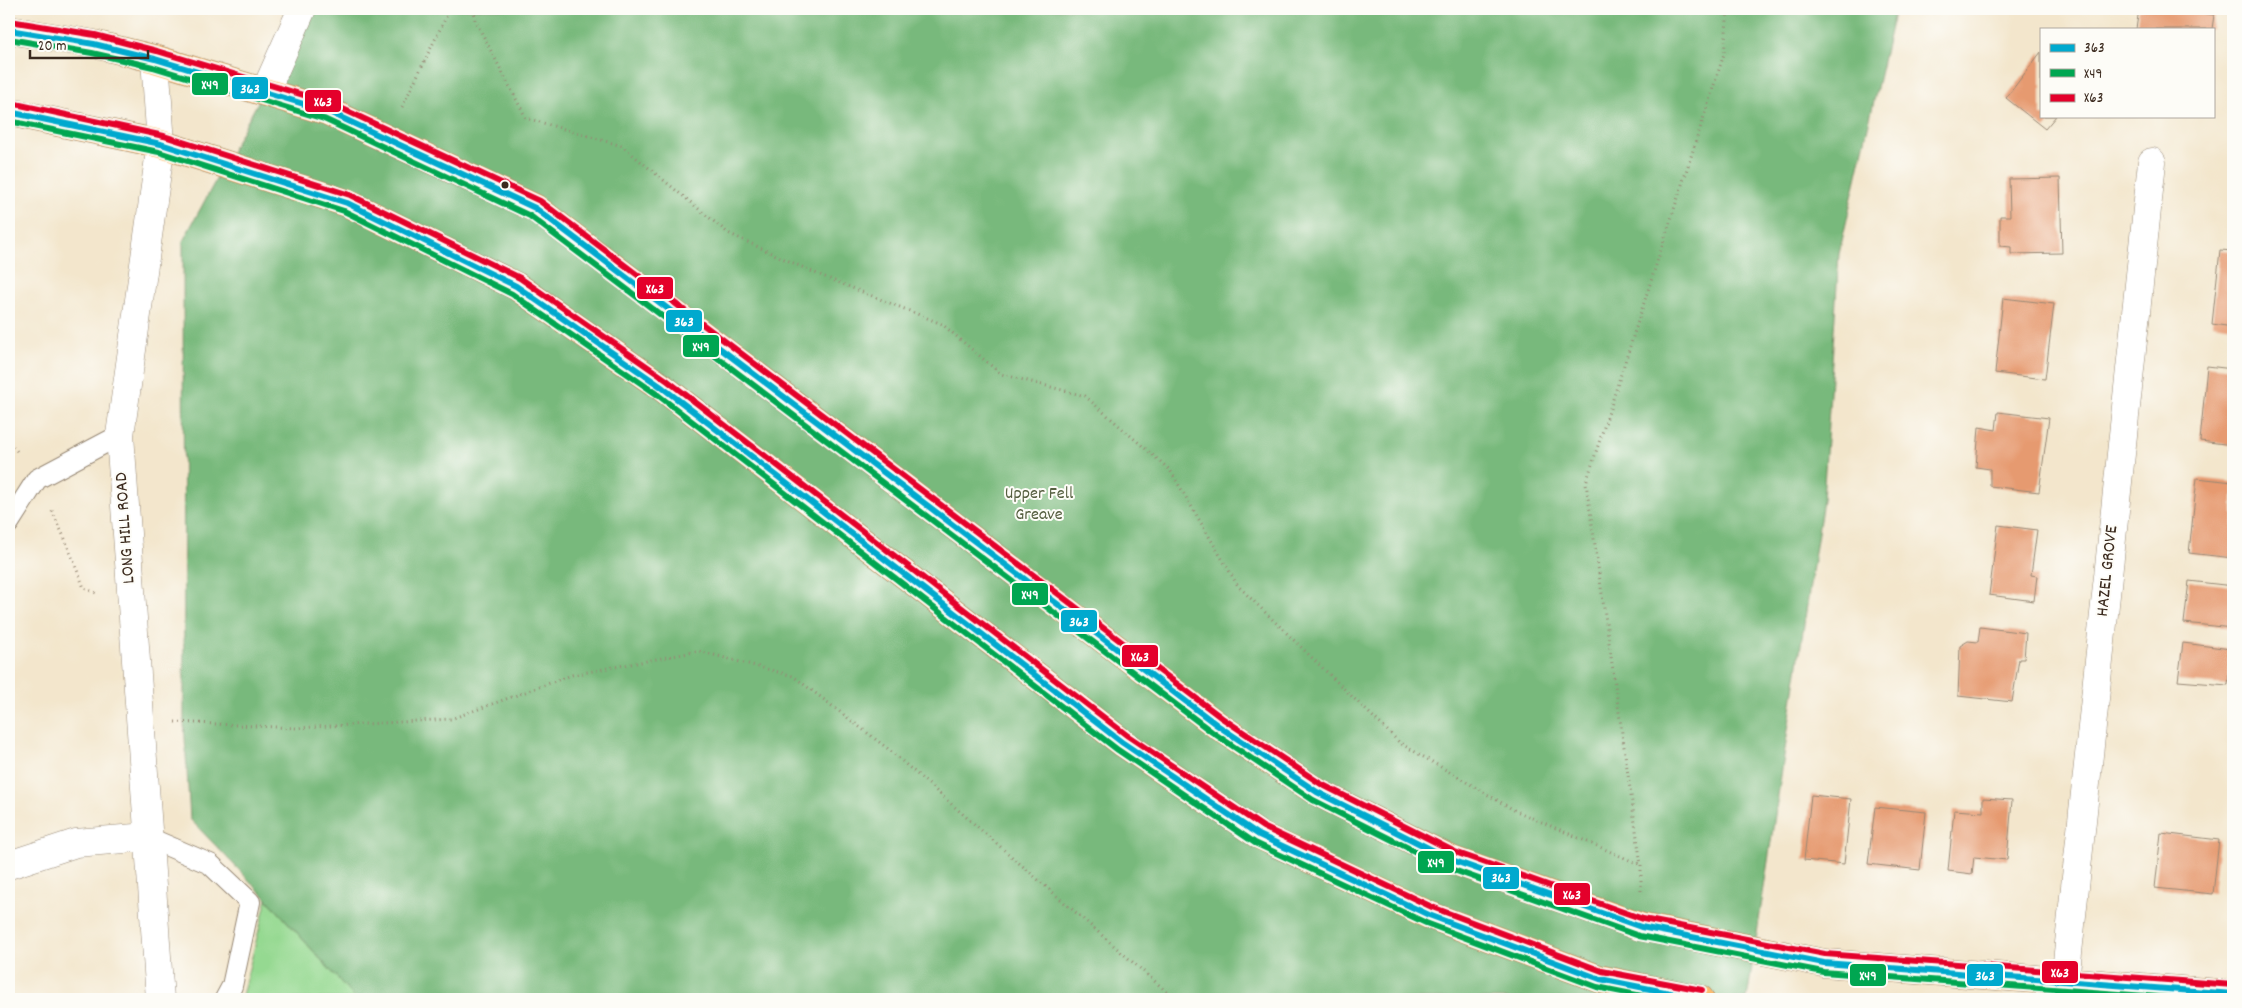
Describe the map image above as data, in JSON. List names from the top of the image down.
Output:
{
  "streets": {
    "street": ["LONG HILL ROAD", "HAZEL GROVE"]
  },
  "parks": ["Upper Fell Greave"],
  "lines": ["transit line X63", "transit line 363", "transit line X49"],
  "legend": ["363", "X49", "X63"],
  "scale_bar": "20 m"
}
